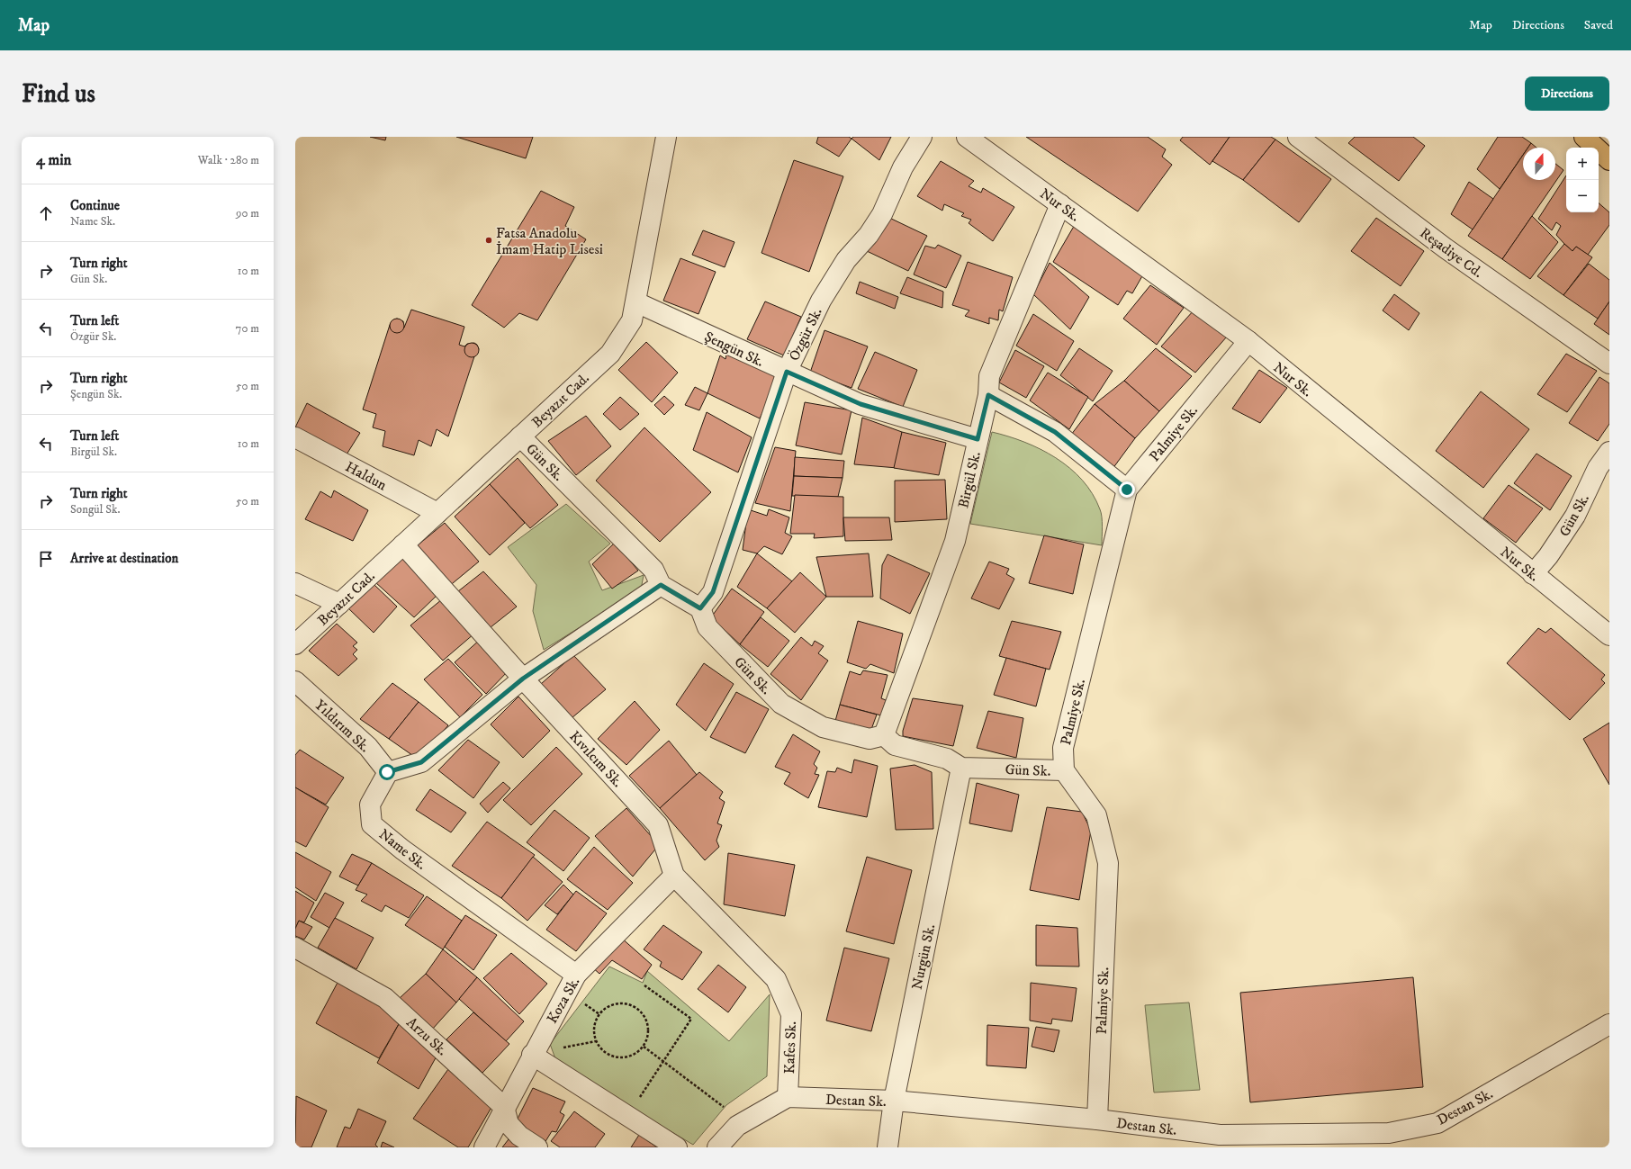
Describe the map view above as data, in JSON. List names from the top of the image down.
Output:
{
  "streets": {
    "street": [
      "Nur Sk.",
      "Reşadiye Cd.",
      "Özgür Sk.",
      "Şengün Sk.",
      "Beyazıt Cad.",
      "Palmiye Sk.",
      "Gün Sk.",
      "Haldun",
      "Birgül Sk.",
      "Yıldırım Sk.",
      "Kıvılcım Sk.",
      "Name Sk.",
      "Nurgün Sk.",
      "Koza Sk.",
      "Arzu Sk.",
      "Kafes Sk.",
      "Destan Sk."
    ]
  },
  "crossings": [
    ["Nur Sk.", "Palmiye Sk."],
    ["Nur Sk.", "Gün Sk."],
    ["Nur Sk.", "Birgül Sk."],
    ["Özgür Sk.", "Şengün Sk."],
    ["Özgür Sk.", "Gün Sk."],
    ["Şengün Sk.", "Beyazıt Cad."],
    ["Şengün Sk.", "Birgül Sk."],
    ["Beyazıt Cad.", "Gün Sk."],
    ["Beyazıt Cad.", "Haldun"],
    ["Beyazıt Cad.", "Kıvılcım Sk."],
    ["Palmiye Sk.", "Gün Sk."],
    ["Palmiye Sk.", "Destan Sk."],
    ["Gün Sk.", "Birgül Sk."],
    ["Gün Sk.", "Nurgün Sk."],
    ["Yıldırım Sk.", "Name Sk."],
    ["Kıvılcım Sk.", "Koza Sk."],
    ["Kıvılcım Sk.", "Kafes Sk."],
    ["Name Sk.", "Koza Sk."],
    ["Nurgün Sk.", "Destan Sk."],
    ["Koza Sk.", "Arzu Sk."],
    ["Kafes Sk.", "Destan Sk."]
  ],
  "places": ["Fatsa Anadolu İmam Hatip Lisesi"],
  "north": "top",
  "page": {
    "header": "Map",
    "nav": ["Map", "Directions", "Saved"],
    "buttons": "Directions",
    "title": "Find us",
    "heading": ["4 min", "Walk · 280 m"],
    "map_buttons": ["+", "−"],
    "list": [
      ["Continue", "Name Sk.", "90 m"],
      ["Turn right", "Gün Sk.", "10 m"],
      ["Turn left", "Özgür Sk.", "70 m"],
      ["Turn right", "Şengün Sk.", "50 m"],
      ["Turn left", "Birgül Sk.", "10 m"],
      ["Turn right", "Songül Sk.", "50 m"],
      "Arrive at destination"
    ]
  }
}
